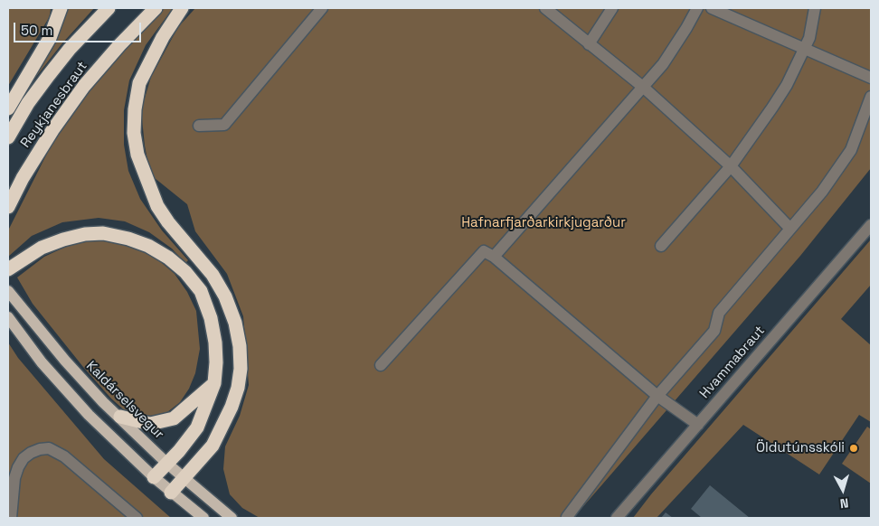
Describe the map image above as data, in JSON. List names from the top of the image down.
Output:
{
  "streets": {
    "highway": ["Reykjanesbraut"],
    "main road": ["Kaldárselsvegur"],
    "street": ["Hvammabraut"]
  },
  "parks": ["Hafnarfjarðarkirkjugarður"],
  "places": ["Öldutúnsskóli"],
  "scale_bar": "50 m",
  "north": "bottom"
}
